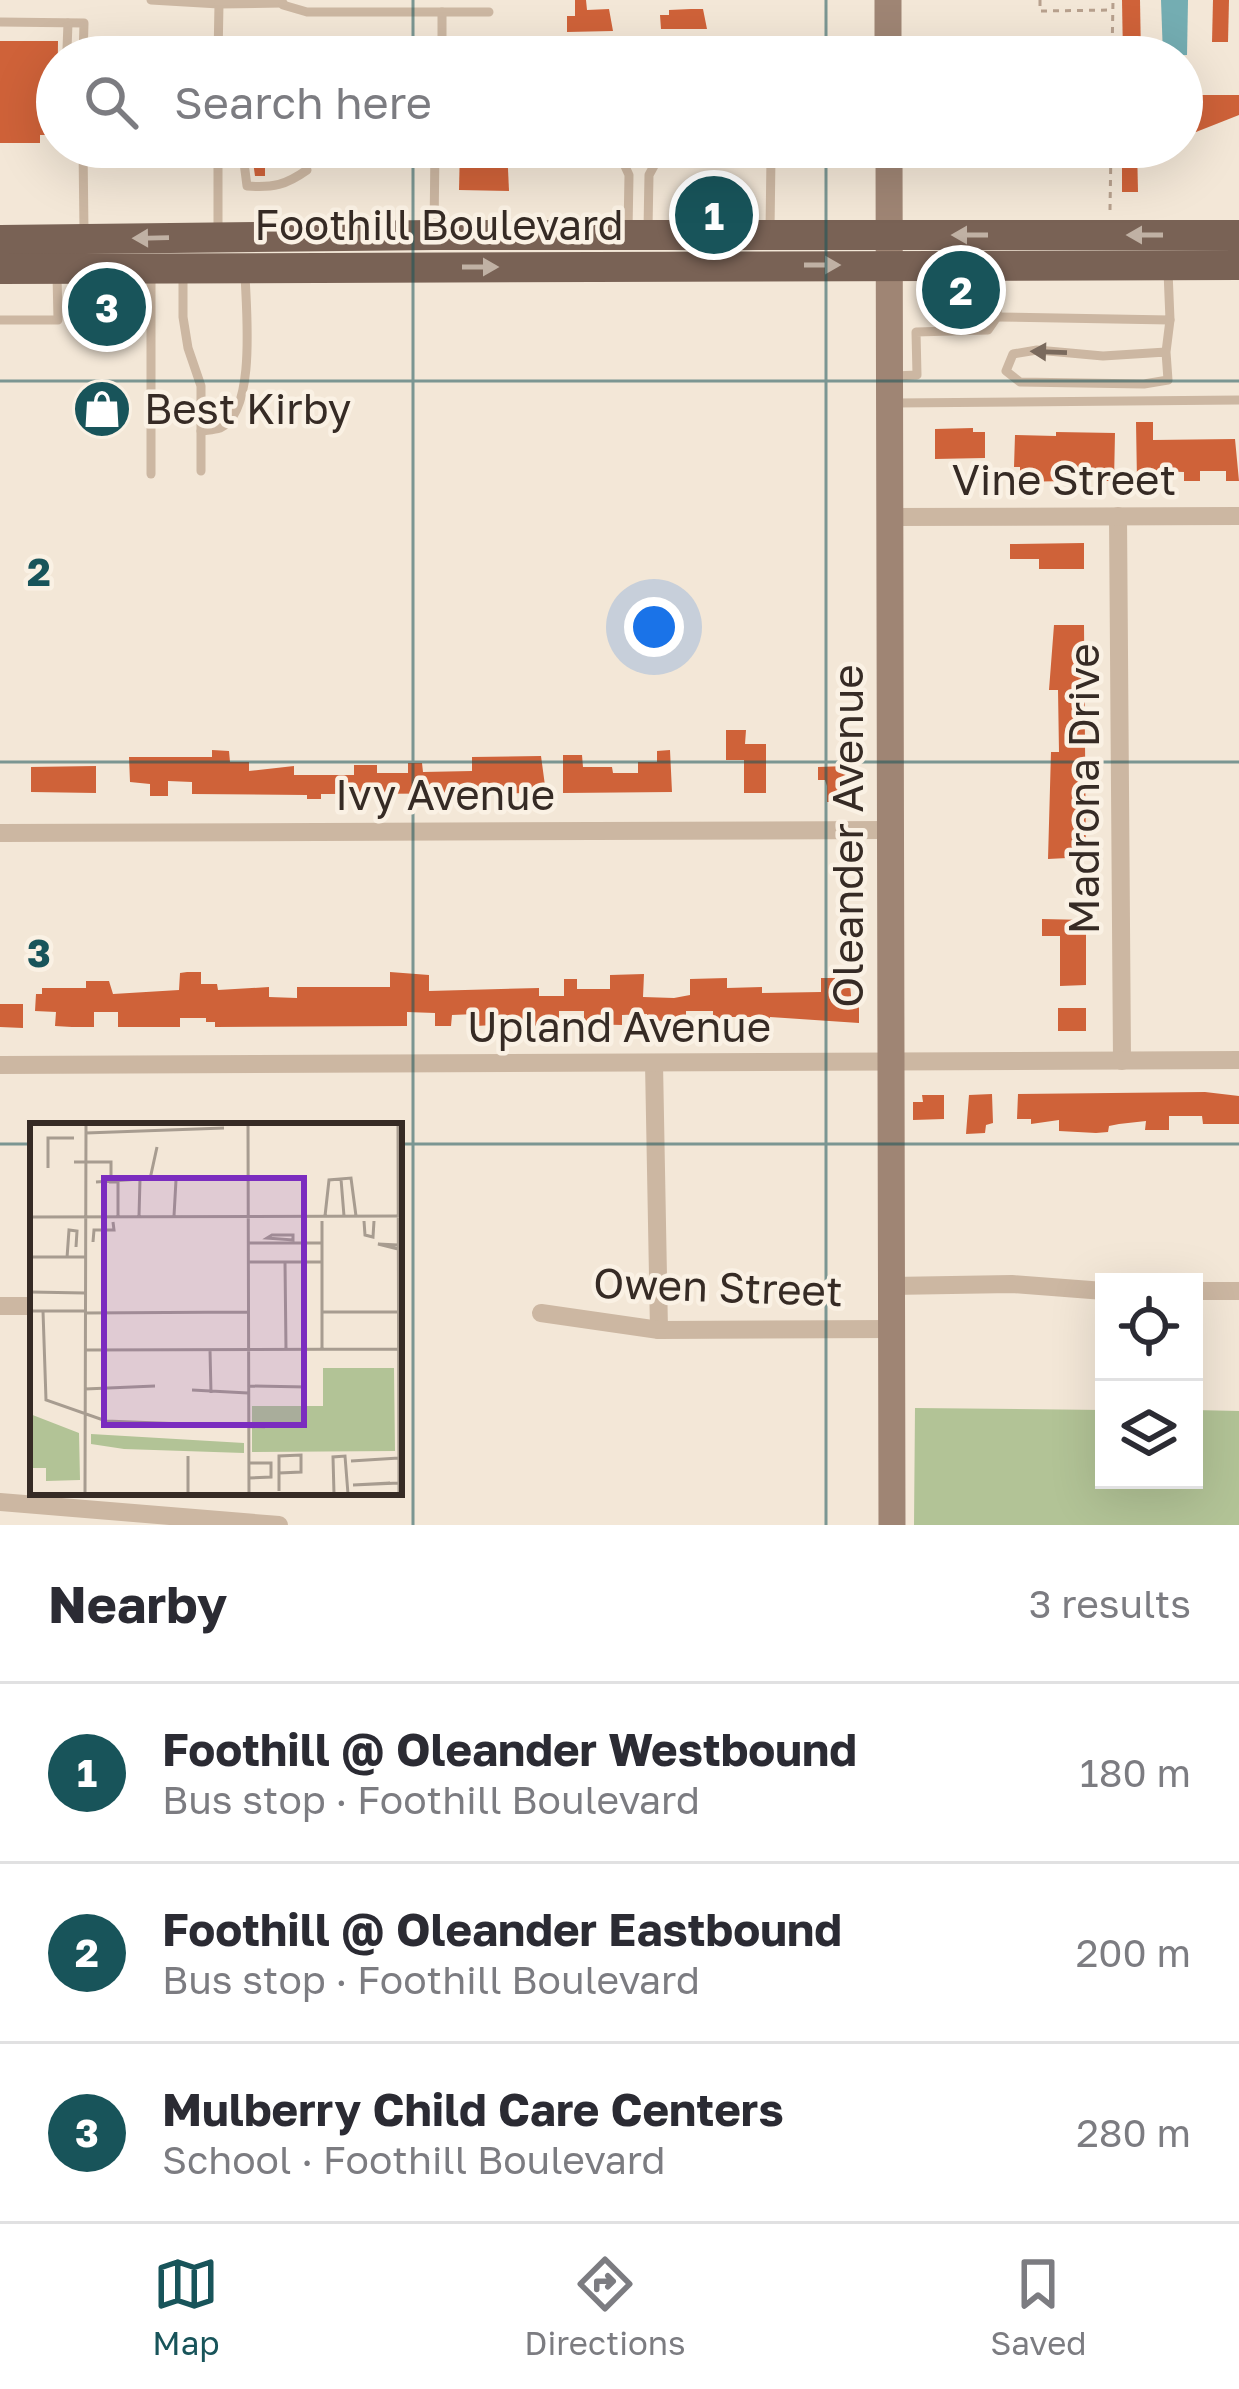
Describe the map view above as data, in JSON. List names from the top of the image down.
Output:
{
  "streets": {
    "main road": ["Foothill Boulevard"],
    "street": [
      "Vine Street",
      "Madrona Drive",
      "Ivy Avenue",
      "Oleander Avenue",
      "Upland Avenue",
      "Owen Street"
    ]
  },
  "crossings": [
    ["Foothill Boulevard", "Oleander Avenue"],
    ["Vine Street", "Madrona Drive"],
    ["Vine Street", "Oleander Avenue"],
    ["Madrona Drive", "Upland Avenue"],
    ["Ivy Avenue", "Oleander Avenue"],
    ["Oleander Avenue", "Upland Avenue"],
    ["Oleander Avenue", "Owen Street"]
  ],
  "places": {
    "shop": ["Best Kirby"]
  },
  "page": {
    "search": "Search here",
    "pins": ["1", "2", "3"],
    "heading": ["Nearby", "3 results"],
    "list": [
      {
        "mark": "1",
        "name": "Foothill @ Oleander Westbound",
        "note": "Bus stop · Foothill Boulevard",
        "value": "180 m"
      },
      {
        "mark": "2",
        "name": "Foothill @ Oleander Eastbound",
        "note": "Bus stop · Foothill Boulevard",
        "value": "200 m"
      },
      {
        "mark": "3",
        "name": "Mulberry Child Care Centers",
        "note": "School · Foothill Boulevard",
        "value": "280 m"
      }
    ],
    "nav": ["Map", "Directions", "Saved"]
  },
  "grid": {
    "rows": ["2", "3"]
  }
}
